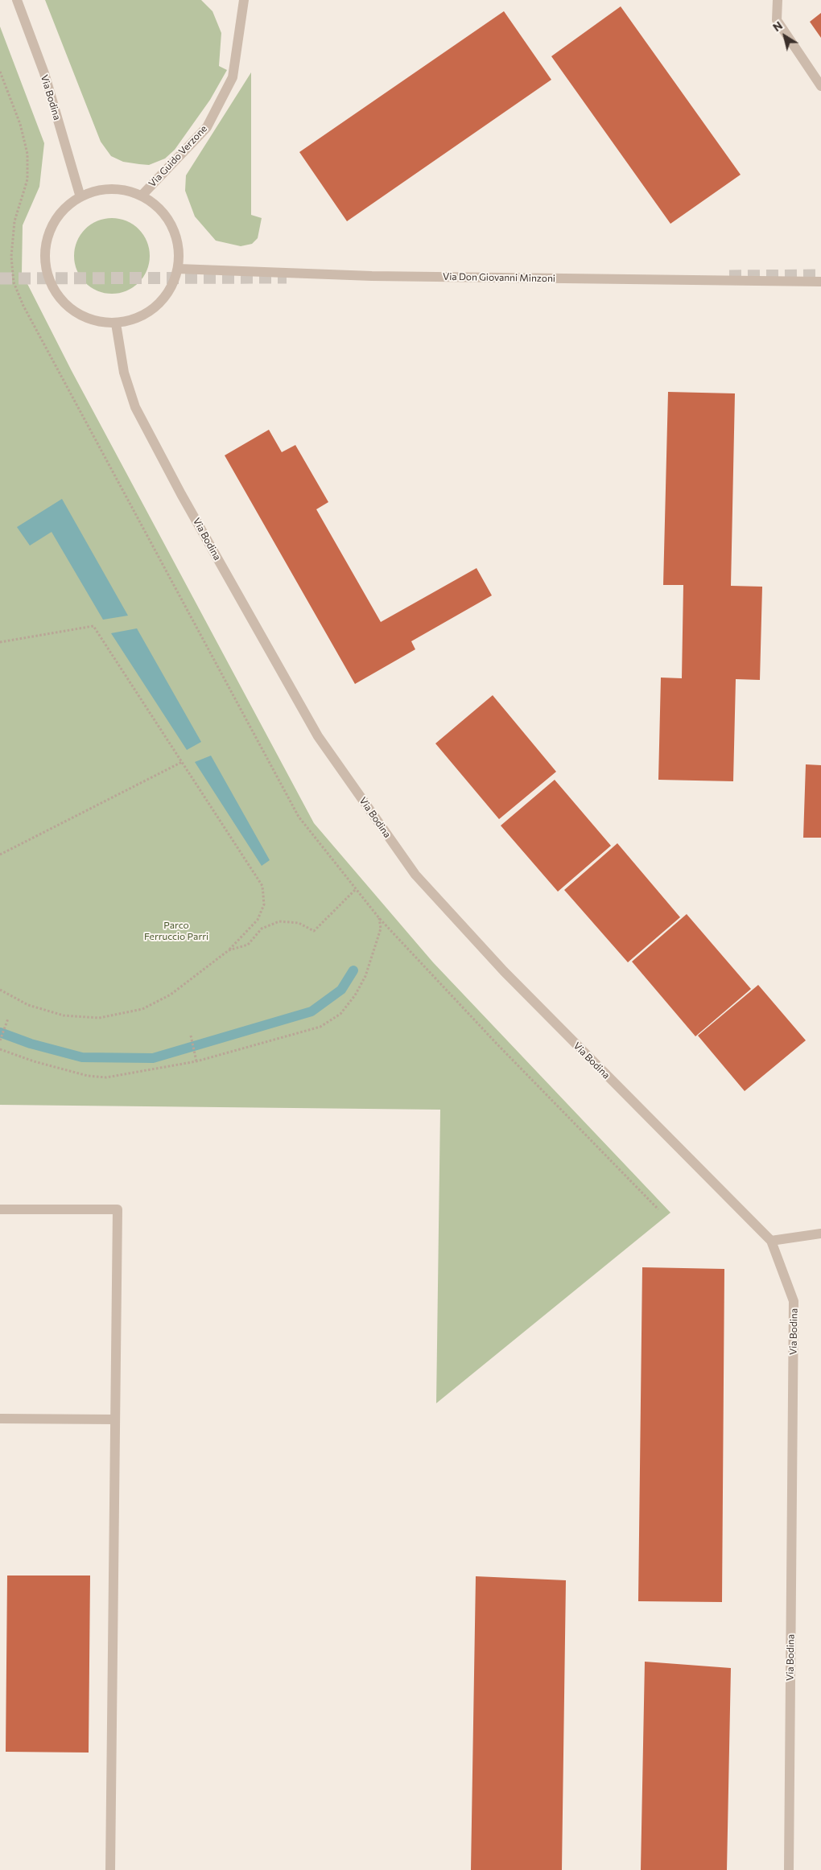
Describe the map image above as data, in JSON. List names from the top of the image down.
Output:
{
  "streets": {
    "street": ["Via Bodina", "Via Guido Verzone", "Via Don Giovanni Minzoni"]
  },
  "crossings": [
    ["Via Bodina", "Via Guido Verzone"],
    ["Via Bodina", "Via Don Giovanni Minzoni"],
    ["Via Guido Verzone", "Via Don Giovanni Minzoni"]
  ],
  "parks": ["Parco Ferruccio Parri"],
  "north": "top left"
}
